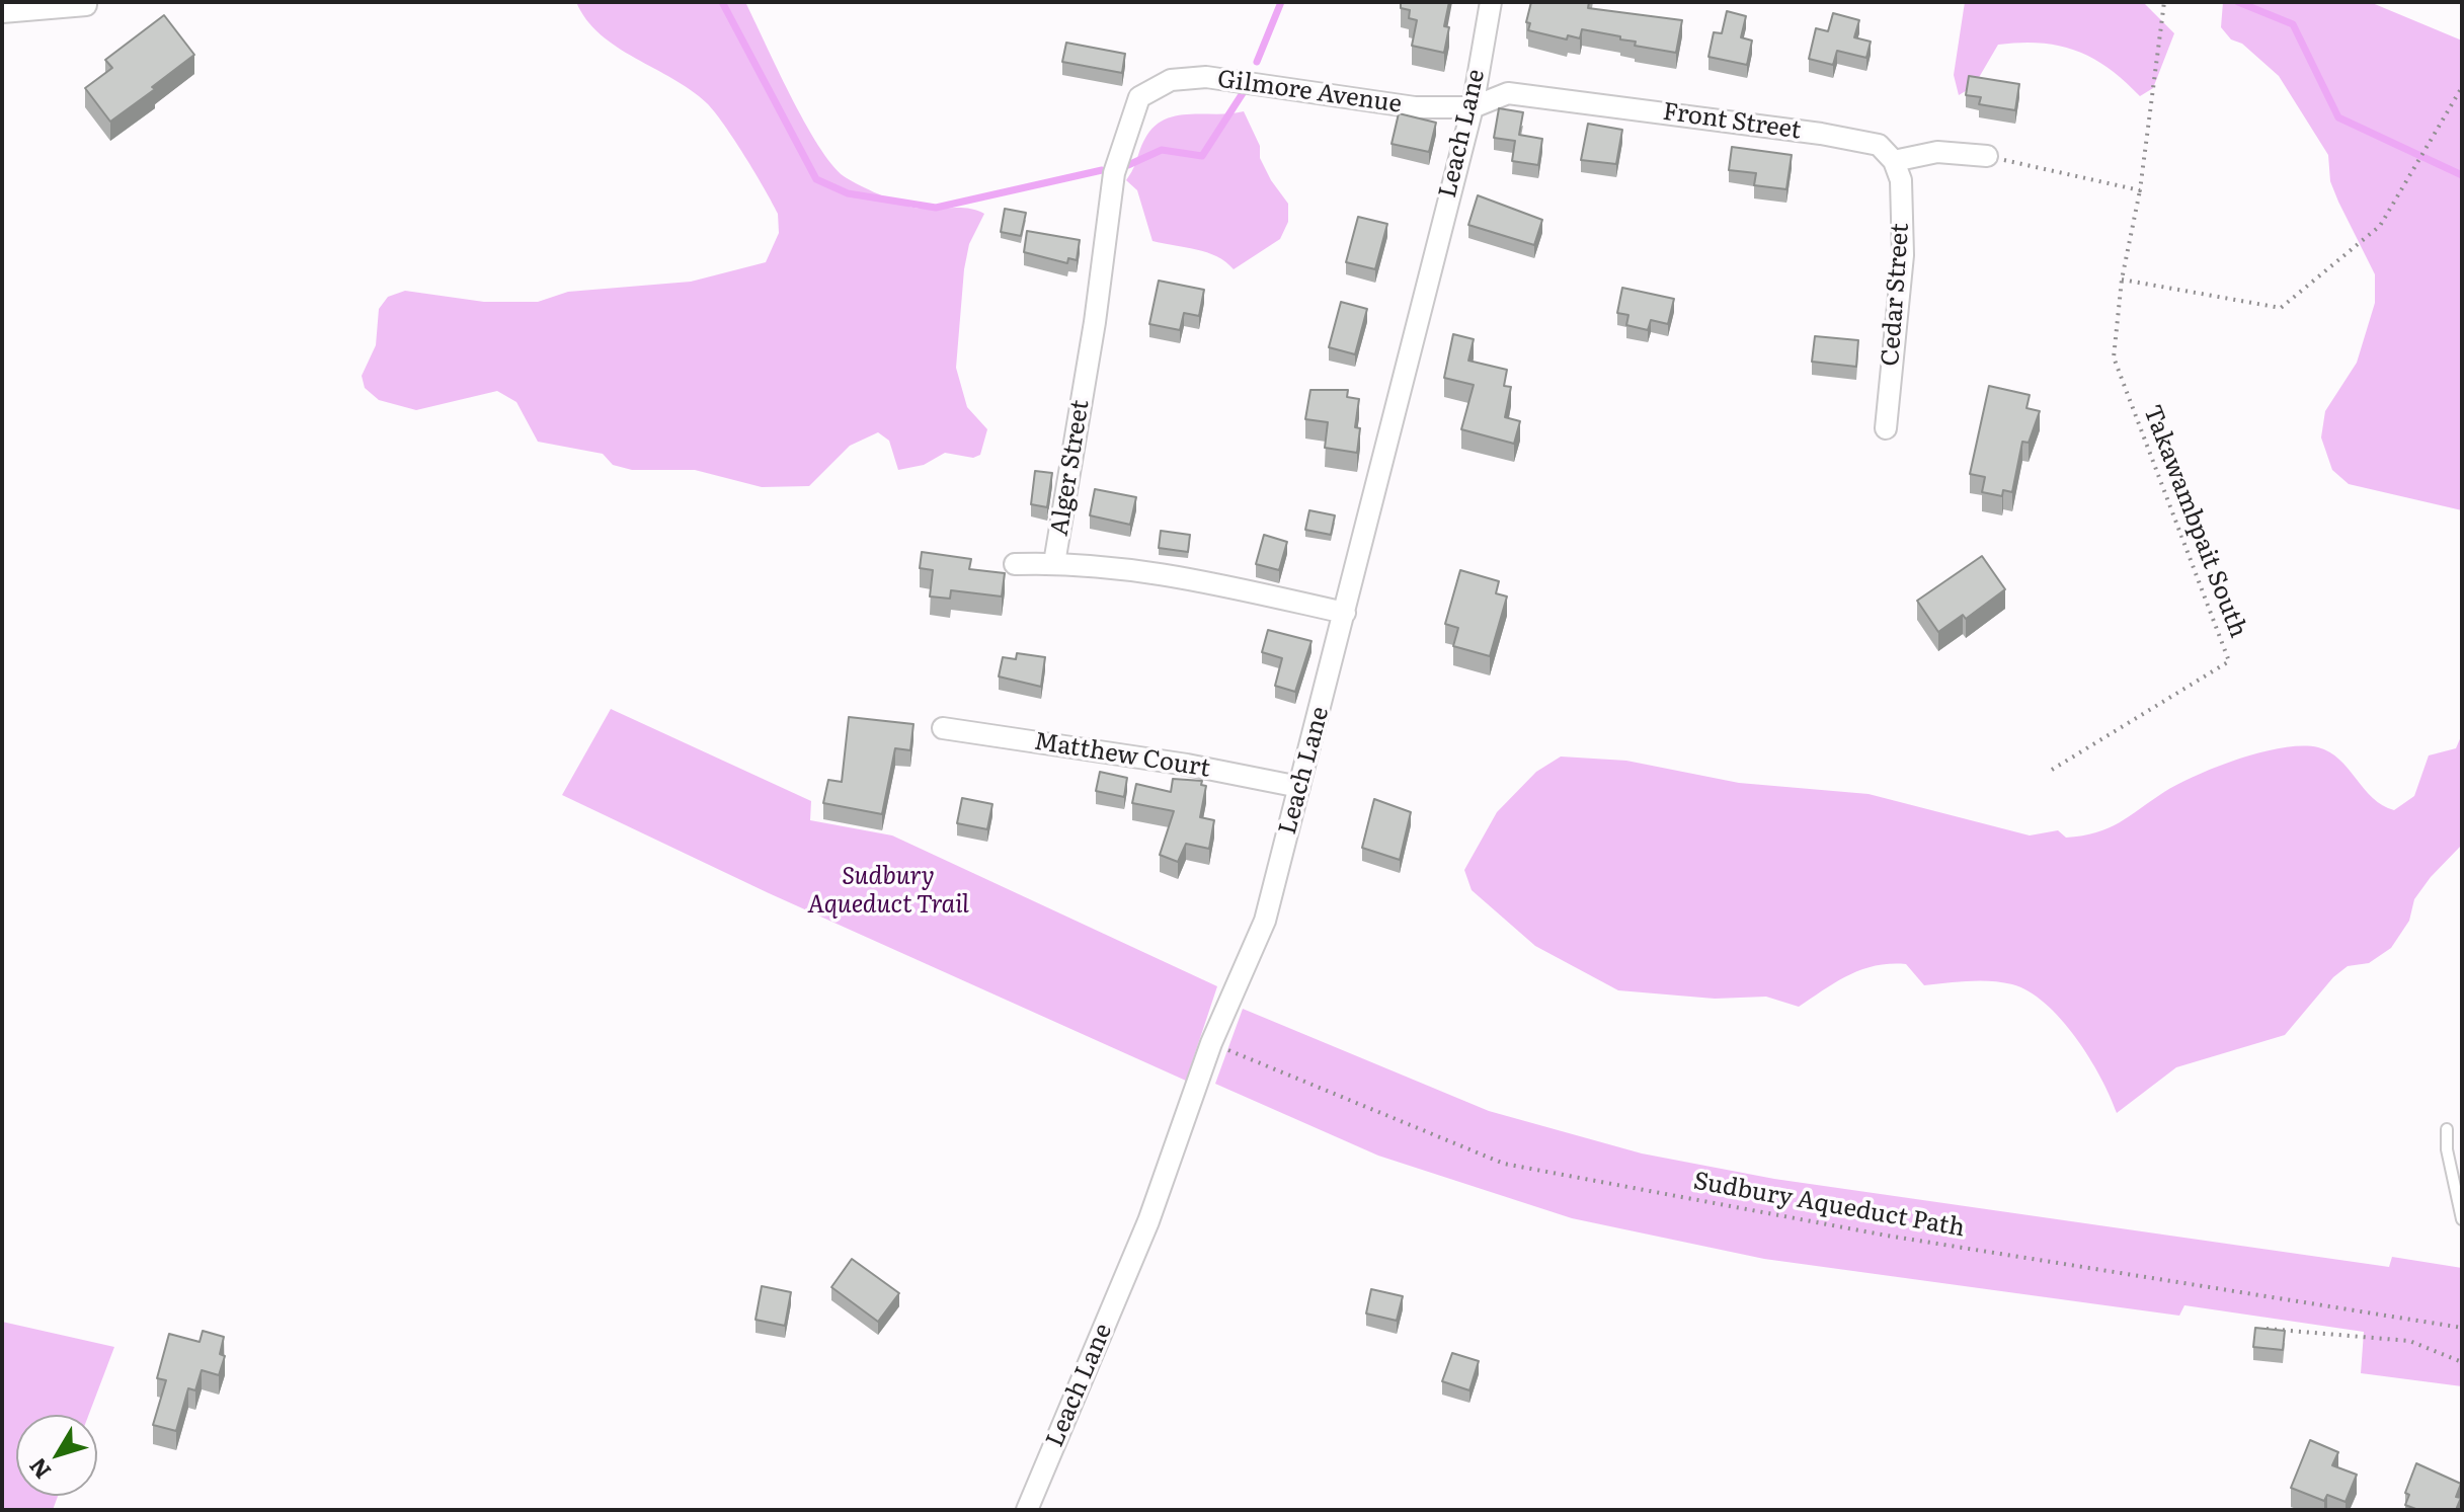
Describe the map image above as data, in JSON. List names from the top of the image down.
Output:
{
  "streets": {
    "street": [
      "Gilmore Avenue",
      "Front Street",
      "Leach Lane",
      "Cedar Street",
      "Alger Street",
      "Matthew Court"
    ],
    "path": ["Takawambpait South", "Sudbury Aqueduct Path"]
  },
  "crossings": [
    ["Gilmore Avenue", "Front Street"],
    ["Gilmore Avenue", "Leach Lane"],
    ["Gilmore Avenue", "Alger Street"],
    ["Front Street", "Leach Lane"],
    ["Front Street", "Cedar Street"],
    ["Leach Lane", "Alger Street"],
    ["Leach Lane", "Matthew Court"],
    ["Leach Lane", "Sudbury Aqueduct Path"]
  ],
  "parks": ["Sudbury Aqueduct Trail"],
  "north": "bottom left"
}
